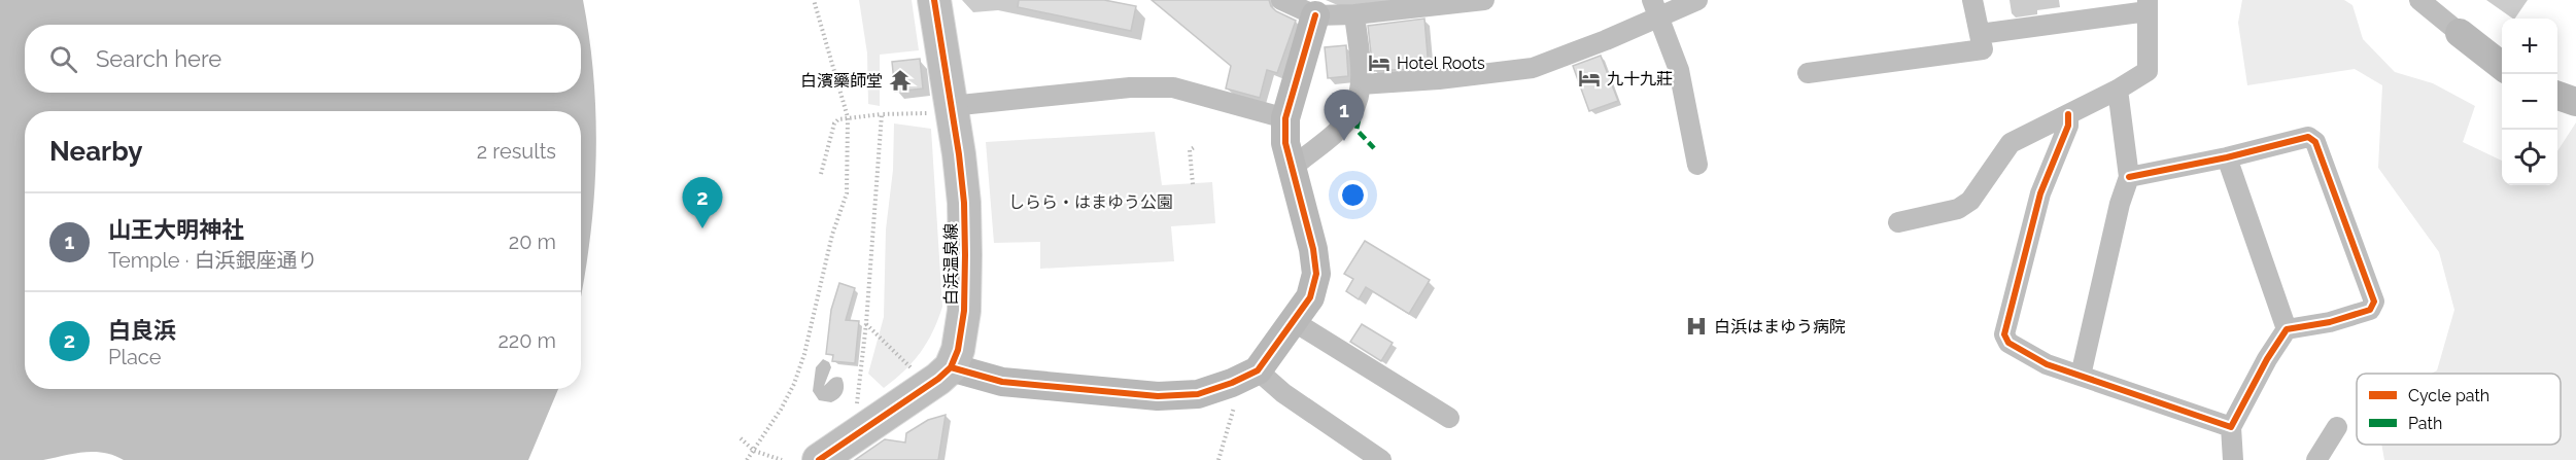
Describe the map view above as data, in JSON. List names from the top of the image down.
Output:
{
  "streets": {
    "main road": ["白浜温泉線"]
  },
  "parks": ["しらら・はまゆう公園"],
  "places": {
    "hotel": ["Hotel Roots", "九十九莊"],
    "temple": ["白濱藥師堂"],
    "hospital": ["白浜はまゆう病院"]
  },
  "legend": ["Cycle path", "Path"],
  "page": {
    "map_buttons": ["+", "−"],
    "search": "Search here",
    "pins": ["1", "2"],
    "heading": ["Nearby", "2 results"],
    "list": [
      {
        "mark": "1",
        "name": "山王大明神社",
        "note": "Temple · 白浜銀座通り",
        "value": "20 m"
      },
      {
        "mark": "2",
        "name": "白良浜",
        "note": "Place",
        "value": "220 m"
      }
    ]
  }
}
